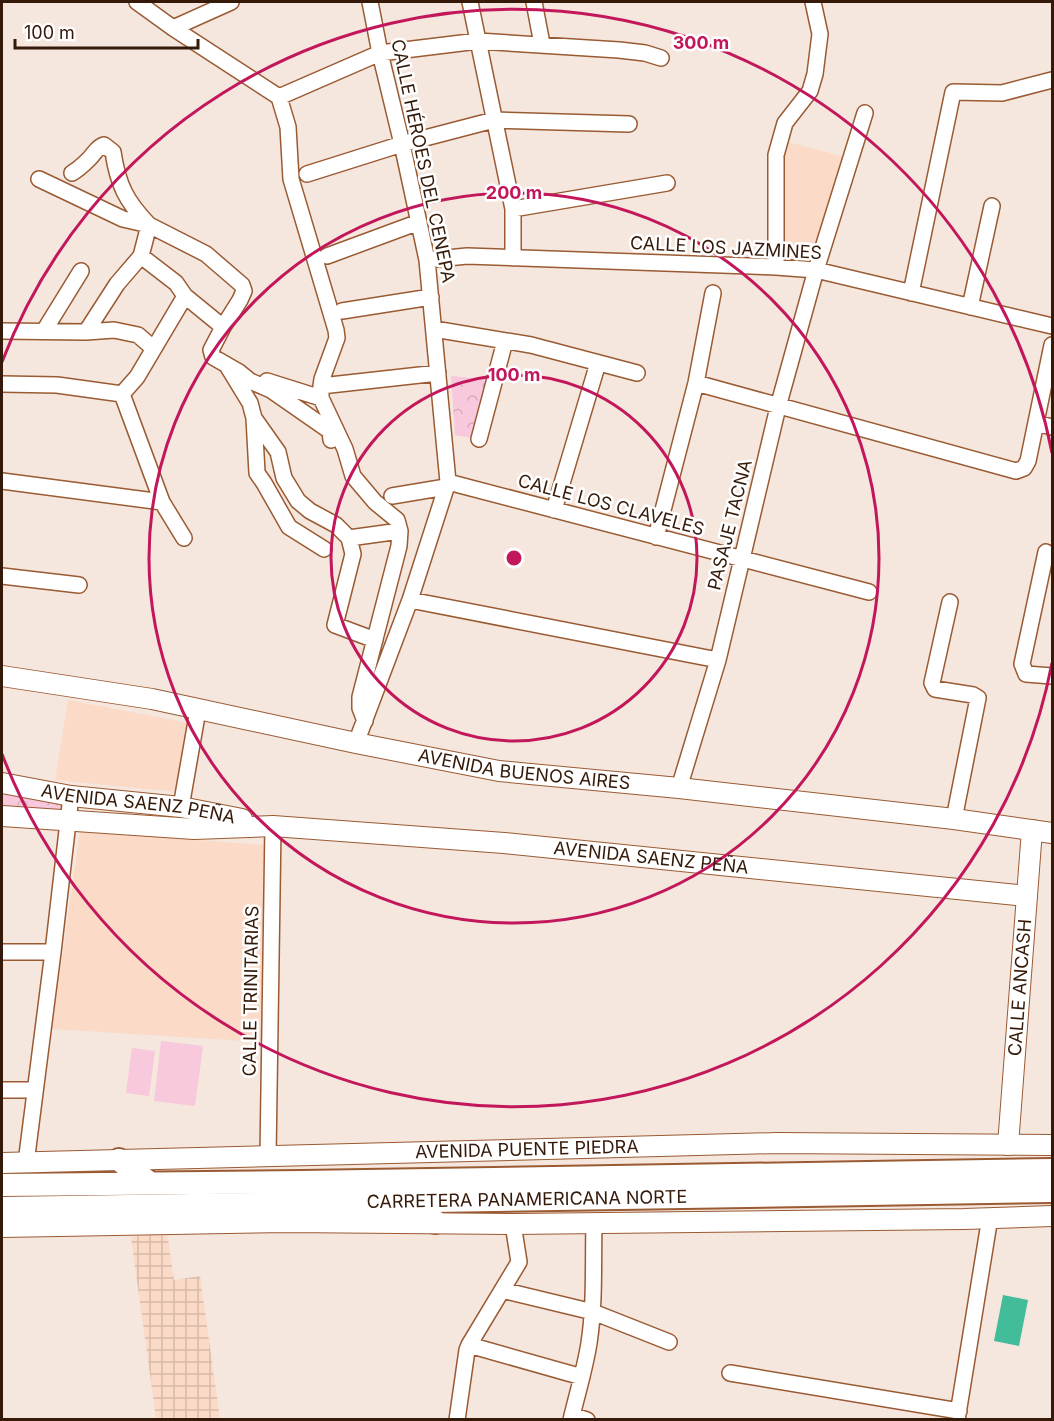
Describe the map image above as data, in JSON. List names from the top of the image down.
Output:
{
  "streets": {
    "highway": ["CARRETERA PANAMERICANA NORTE"],
    "main road": [
      "AVENIDA BUENOS AIRES",
      "AVENIDA SAENZ PEÑA",
      "CALLE ANCASH",
      "AVENIDA PUENTE PIEDRA"
    ],
    "street": [
      "CALLE HÉROES DEL CENEPA",
      "CALLE LOS JAZMINES",
      "CALLE LOS CLAVELES",
      "PASAJE TACNA",
      "CALLE TRINITARIAS"
    ]
  },
  "crossings": [
    ["CALLE HÉROES DEL CENEPA", "CALLE LOS JAZMINES"],
    ["CALLE HÉROES DEL CENEPA", "CALLE LOS CLAVELES"],
    ["CALLE HÉROES DEL CENEPA", "AVENIDA BUENOS AIRES"],
    ["CALLE LOS JAZMINES", "PASAJE TACNA"],
    ["CALLE LOS CLAVELES", "PASAJE TACNA"],
    ["PASAJE TACNA", "AVENIDA BUENOS AIRES"],
    ["AVENIDA BUENOS AIRES", "CALLE ANCASH"],
    ["AVENIDA SAENZ PEÑA", "CALLE ANCASH"],
    ["AVENIDA SAENZ PEÑA", "CALLE TRINITARIAS"],
    ["CALLE ANCASH", "AVENIDA PUENTE PIEDRA"],
    ["CALLE TRINITARIAS", "AVENIDA PUENTE PIEDRA"]
  ],
  "scale_bar": "100 m",
  "rings": ["300 m", "200 m", "100 m"]
}
